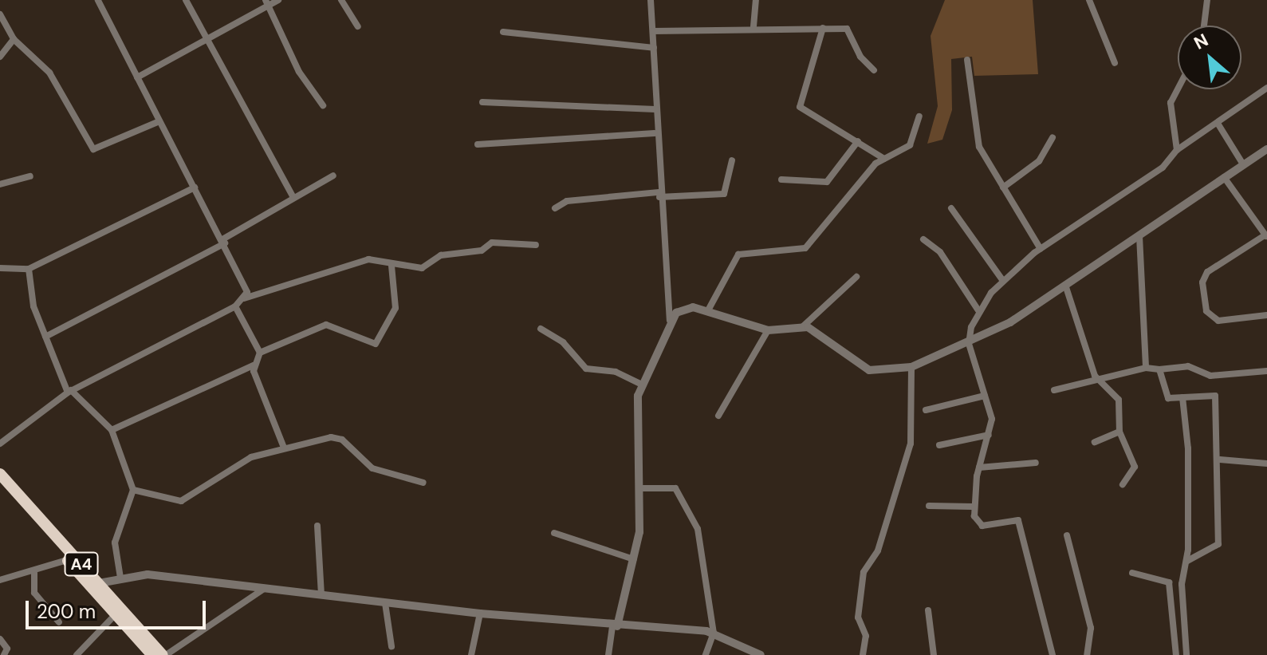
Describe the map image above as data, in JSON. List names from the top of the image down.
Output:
{
  "streets": {
    "highway": ["A4"]
  },
  "scale_bar": "200 m",
  "north": "top left"
}
